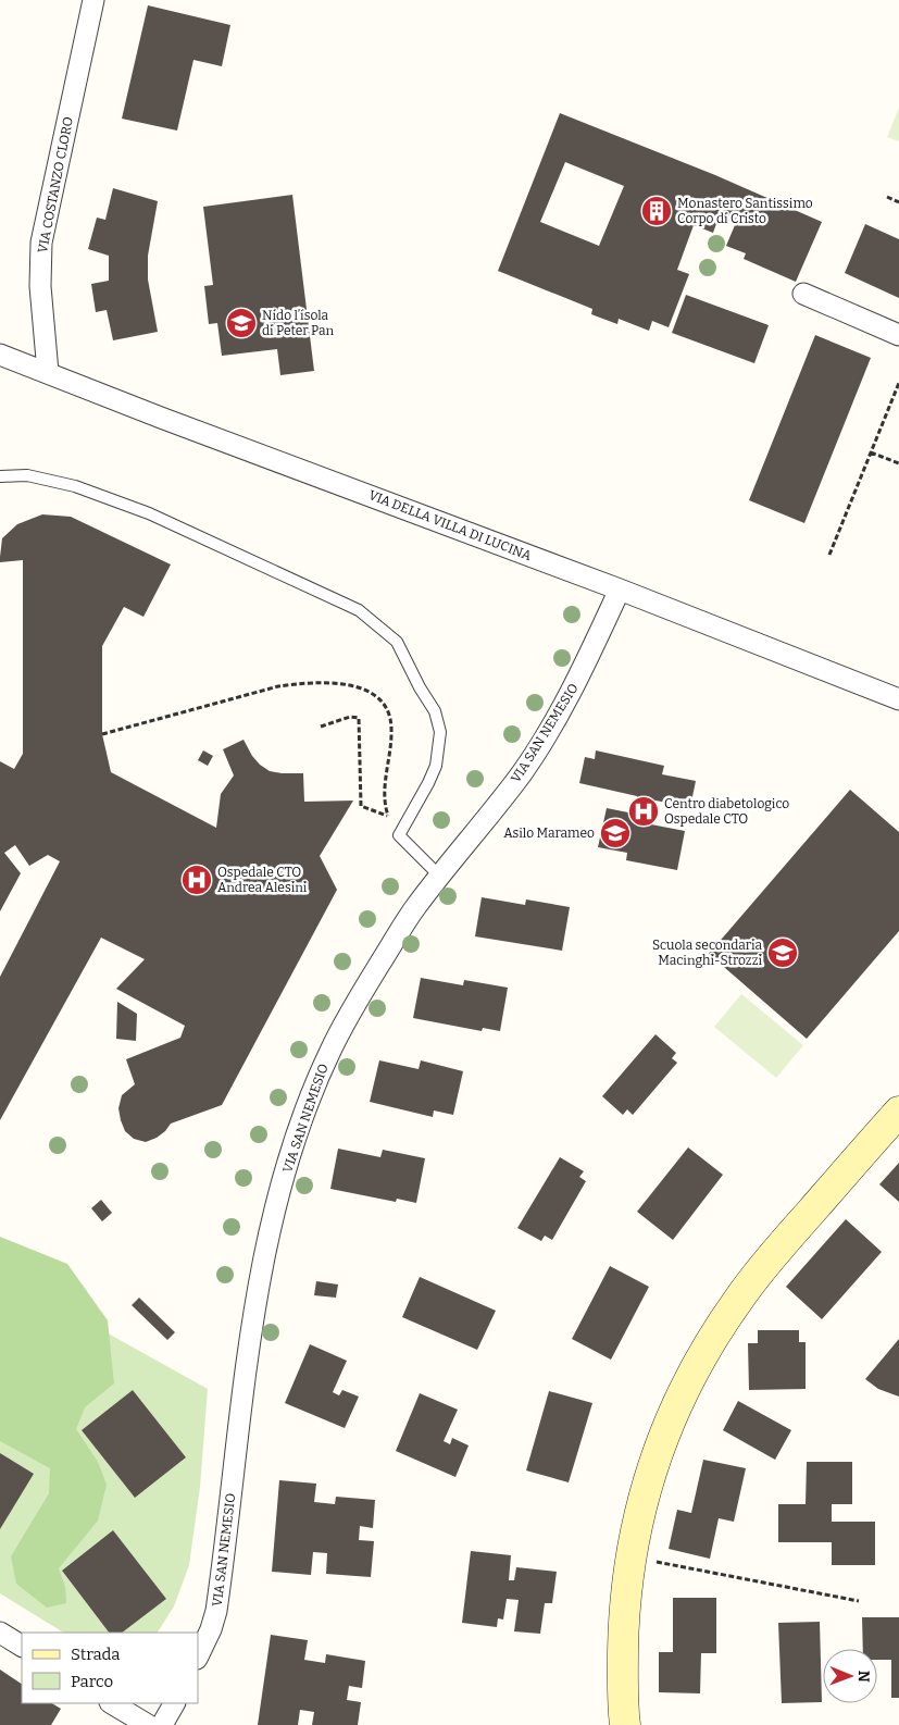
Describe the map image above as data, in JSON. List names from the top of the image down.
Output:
{
  "streets": {
    "street": ["VIA COSTANZO CLORO", "VIA DELLA VILLA DI LUCINA", "VIA SAN NEMESIO"]
  },
  "crossings": [
    ["VIA COSTANZO CLORO", "VIA DELLA VILLA DI LUCINA"],
    ["VIA DELLA VILLA DI LUCINA", "VIA SAN NEMESIO"]
  ],
  "places": {
    "building": ["Monastero Santissimo Corpo di Cristo"],
    "school or university": ["Nido l’isola di Peter Pan", "Asilo Marameo", "Scuola secondaria Macinghi-Strozzi"],
    "hospital": ["Centro diabetologico Ospedale CTO", "Ospedale CTO Andrea Alesini"]
  },
  "legend": ["Strada", "Parco"],
  "north": "right"
}
